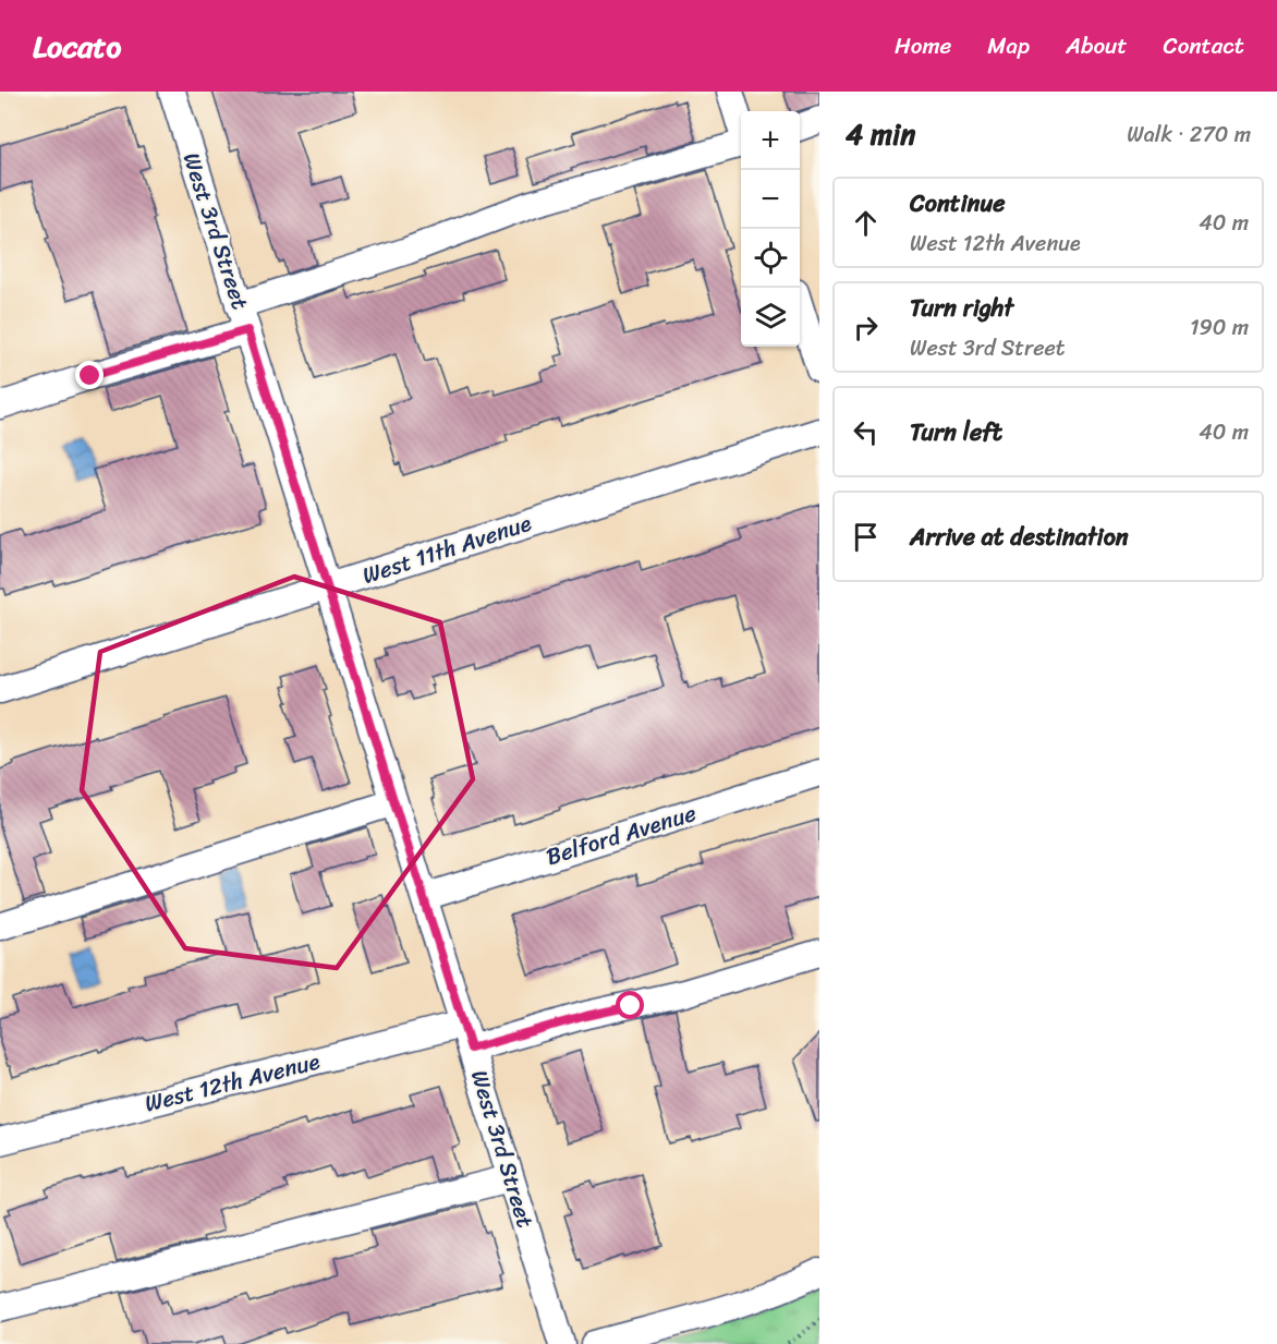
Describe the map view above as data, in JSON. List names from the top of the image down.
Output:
{
  "streets": {
    "street": [
      "West 3rd Street",
      "West 11th Avenue",
      "Belford Avenue",
      "West 12th Avenue"
    ]
  },
  "crossings": [
    ["West 3rd Street", "West 11th Avenue"],
    ["West 3rd Street", "Belford Avenue"],
    ["West 3rd Street", "West 12th Avenue"]
  ],
  "page": {
    "header": "Locato",
    "nav": [
      "Home",
      "Map",
      "About",
      "Contact"
    ],
    "heading": ["4 min", "Walk · 270 m"],
    "map_buttons": ["+", "−"],
    "list": [
      ["Continue", "West 12th Avenue", "40 m"],
      ["Turn right", "West 3rd Street", "190 m"],
      ["Turn left", "40 m"],
      "Arrive at destination"
    ]
  }
}
